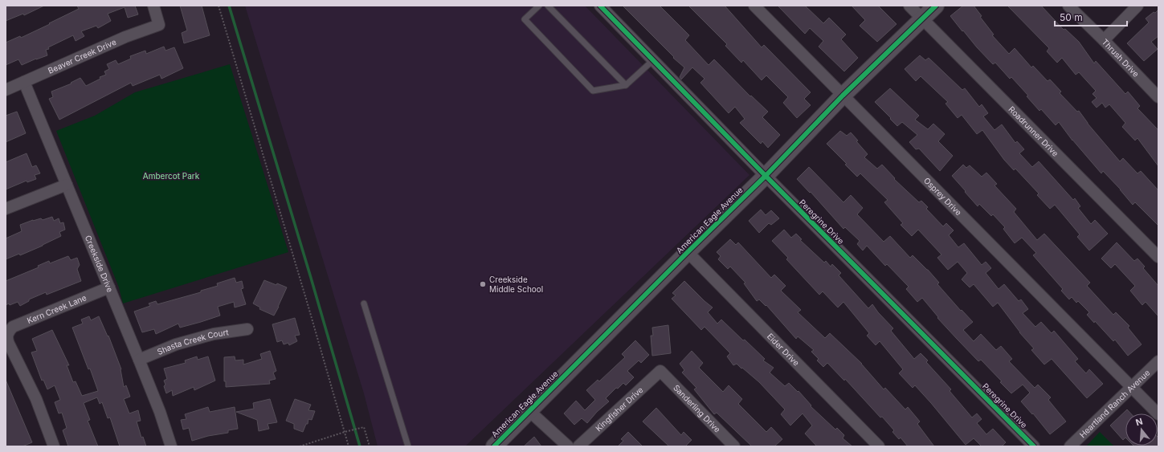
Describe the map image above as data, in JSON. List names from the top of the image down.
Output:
{
  "streets": {
    "street": [
      "Beaver Creek Drive",
      "Thrush Drive",
      "Roadrunner Drive",
      "Osprey Drive",
      "American Eagle Avenue",
      "Peregrine Drive",
      "Creekside Drive",
      "Kern Creek Lane",
      "Shasta Creek Court",
      "Eider Drive",
      "Heartland Ranch Avenue",
      "Kingfisher Drive",
      "Sanderling Drive"
    ]
  },
  "crossings": [
    ["Beaver Creek Drive", "Creekside Drive"],
    ["Roadrunner Drive", "American Eagle Avenue"],
    ["Osprey Drive", "American Eagle Avenue"],
    ["Osprey Drive", "Heartland Ranch Avenue"],
    ["American Eagle Avenue", "Peregrine Drive"],
    ["American Eagle Avenue", "Eider Drive"],
    ["Creekside Drive", "Kern Creek Lane"],
    ["Creekside Drive", "Shasta Creek Court"],
    ["Kingfisher Drive", "Sanderling Drive"]
  ],
  "parks": ["Ambercot Park"],
  "places": ["Creekside Middle School"],
  "scale_bar": "50 m",
  "north": "top"
}
